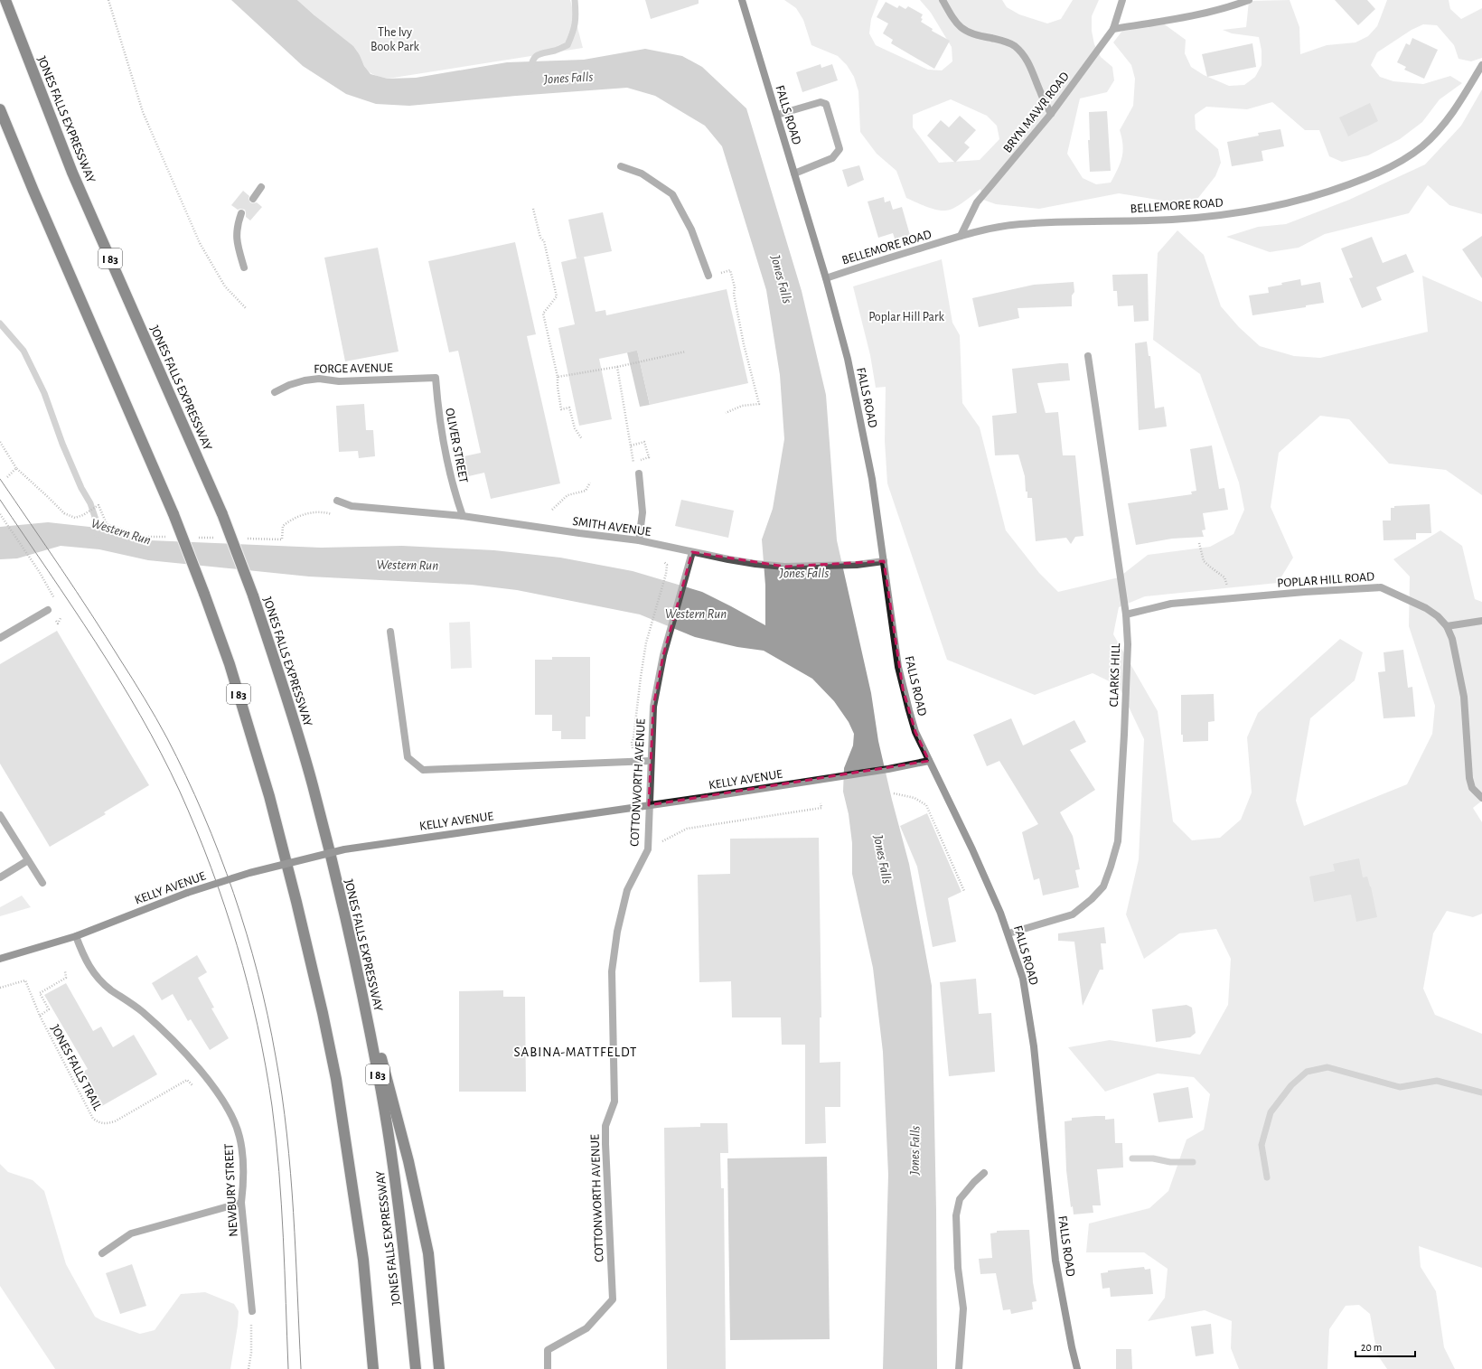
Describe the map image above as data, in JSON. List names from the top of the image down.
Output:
{
  "streets": {
    "highway": ["JONES FALLS EXPRESSWAY", "I 83"],
    "main road": ["FALLS ROAD", "KELLY AVENUE"],
    "street": [
      "BRYN MAWR ROAD",
      "BELLEMORE ROAD",
      "FORGE AVENUE",
      "OLIVER STREET",
      "SMITH AVENUE",
      "POPLAR HILL ROAD",
      "CLARKS HILL",
      "COTTONWORTH AVENUE",
      "NEWBURY STREET"
    ],
    "path": ["JONES FALLS TRAIL"]
  },
  "crossings": [
    ["BRYN MAWR ROAD", "BELLEMORE ROAD"],
    ["FALLS ROAD", "BELLEMORE ROAD"],
    ["FALLS ROAD", "SMITH AVENUE"],
    ["FALLS ROAD", "CLARKS HILL"],
    ["FALLS ROAD", "KELLY AVENUE"],
    ["FORGE AVENUE", "OLIVER STREET"],
    ["OLIVER STREET", "SMITH AVENUE"],
    ["SMITH AVENUE", "COTTONWORTH AVENUE"],
    ["POPLAR HILL ROAD", "CLARKS HILL"],
    ["KELLY AVENUE", "NEWBURY STREET"]
  ],
  "districts": ["SABINA-MATTFELDT"],
  "water": ["Jones Falls", "Western Run"],
  "parks": ["The Ivy Book Park", "Poplar Hill Park"],
  "scale_bar": "20 m"
}
